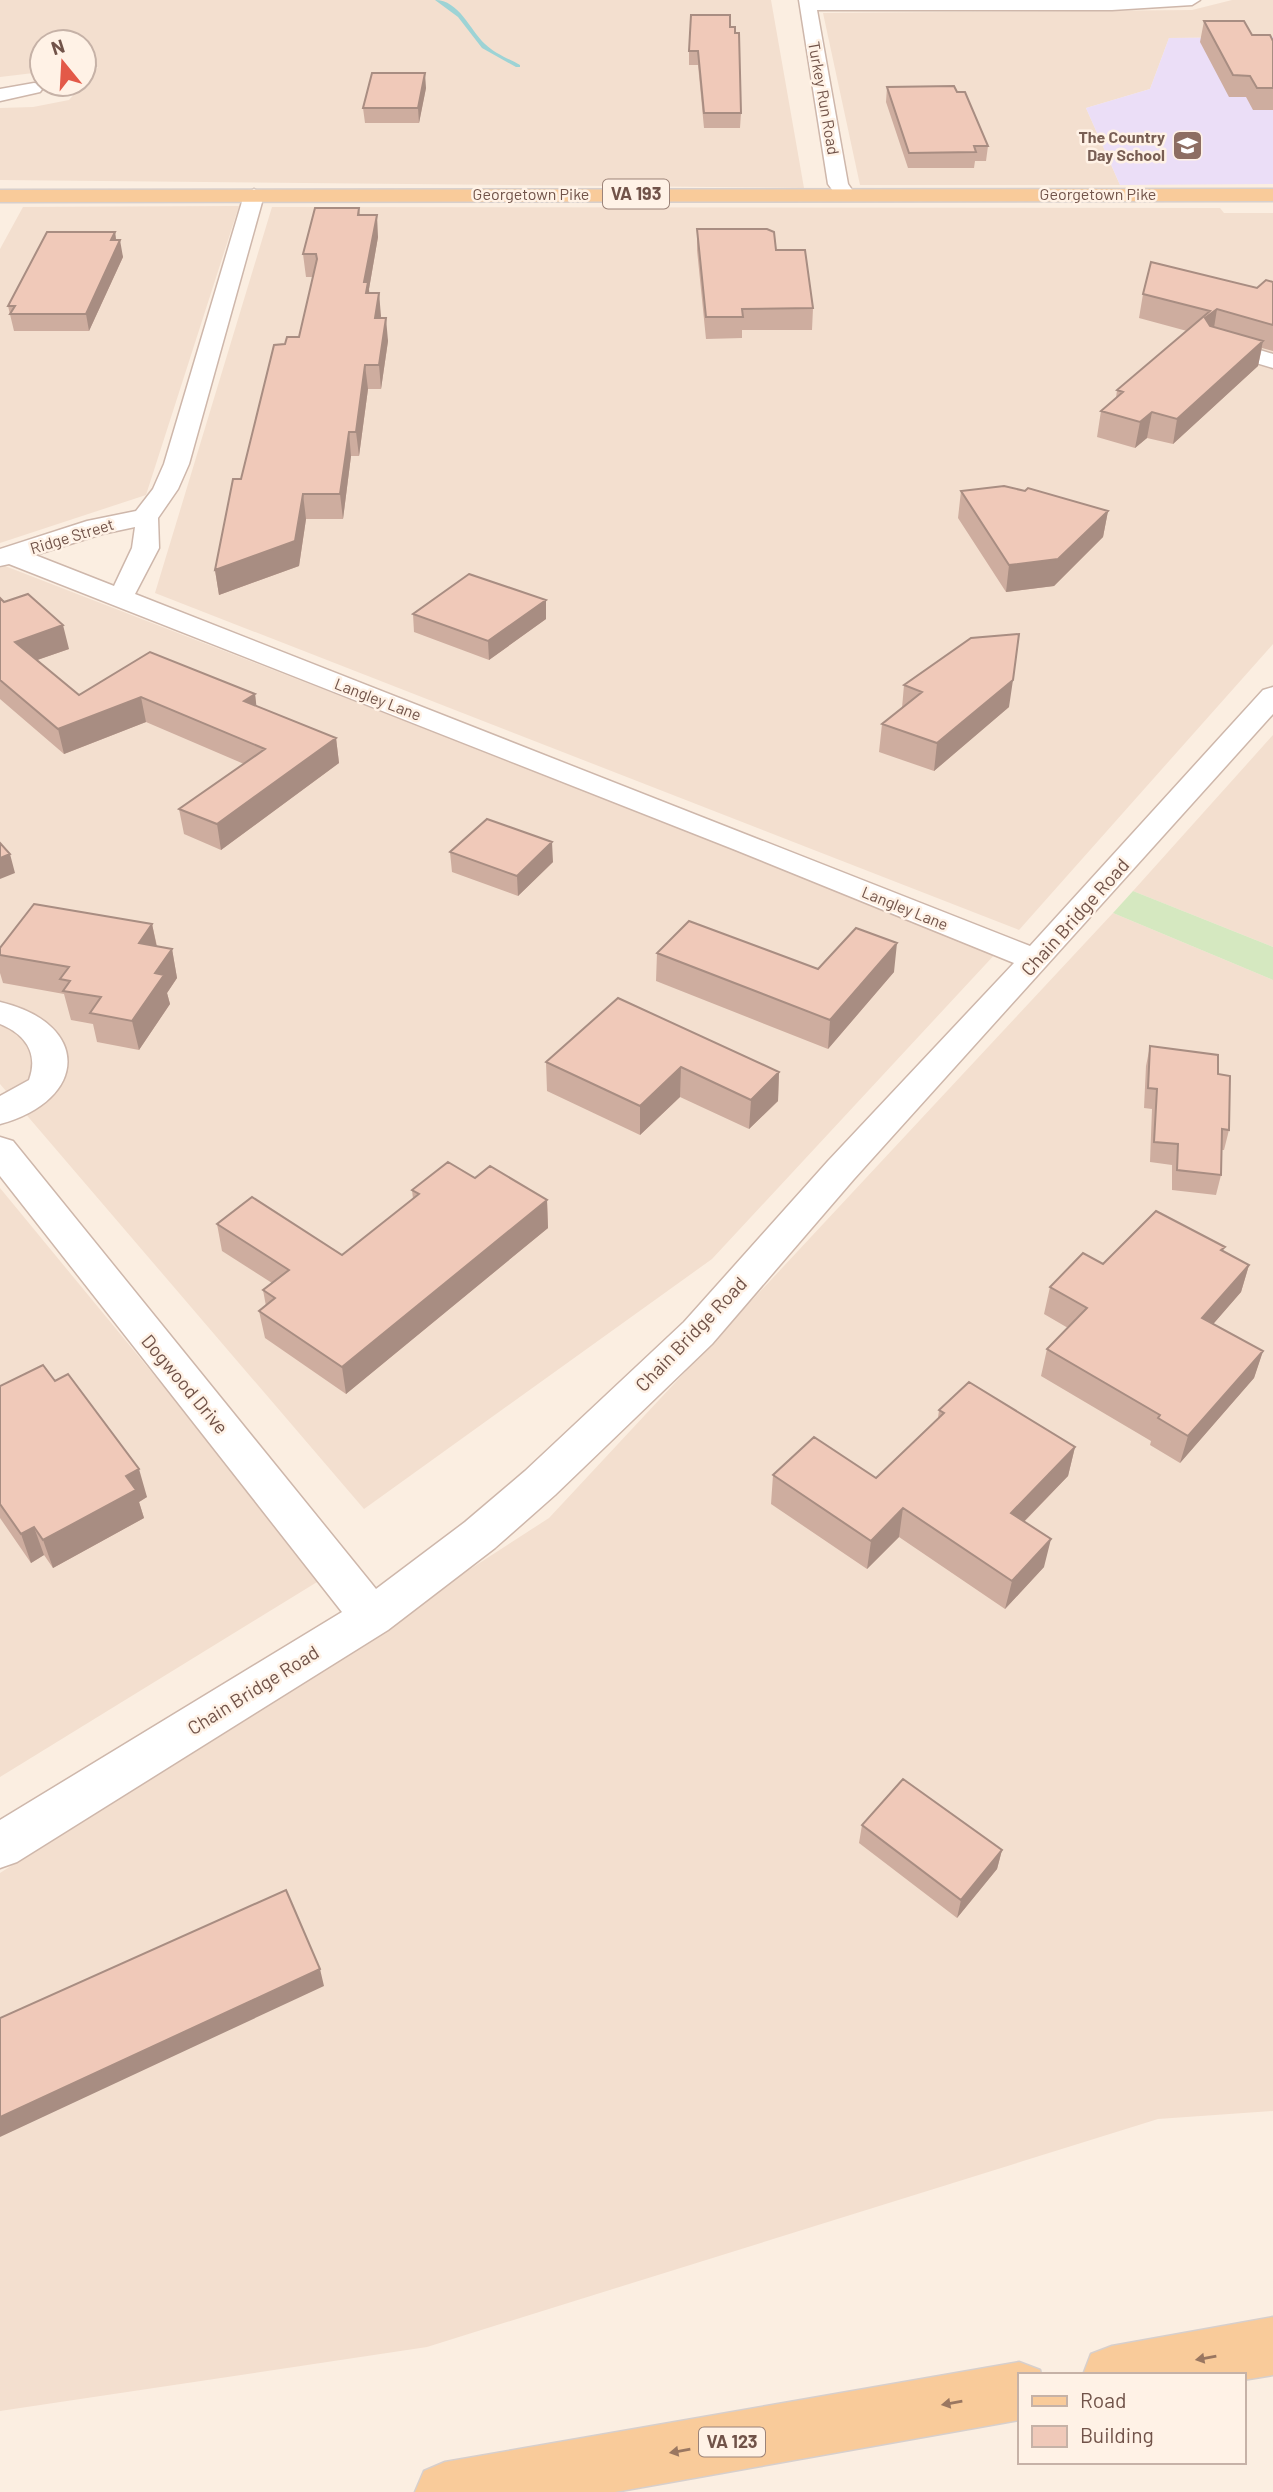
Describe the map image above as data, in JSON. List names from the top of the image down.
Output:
{
  "streets": {
    "main road": ["Georgetown Pike", "VA 193", "VA 123"],
    "street": [
      "Turkey Run Road",
      "Ridge Street",
      "Langley Lane",
      "Chain Bridge Road",
      "Dogwood Drive"
    ]
  },
  "crossings": [
    ["Turkey Run Road", "Georgetown Pike"],
    ["Ridge Street", "Langley Lane"],
    ["Langley Lane", "Chain Bridge Road"],
    ["Chain Bridge Road", "Dogwood Drive"]
  ],
  "places": {
    "school or university": ["The Country Day School"]
  },
  "legend": ["Road", "Building"],
  "north": "top"
}
